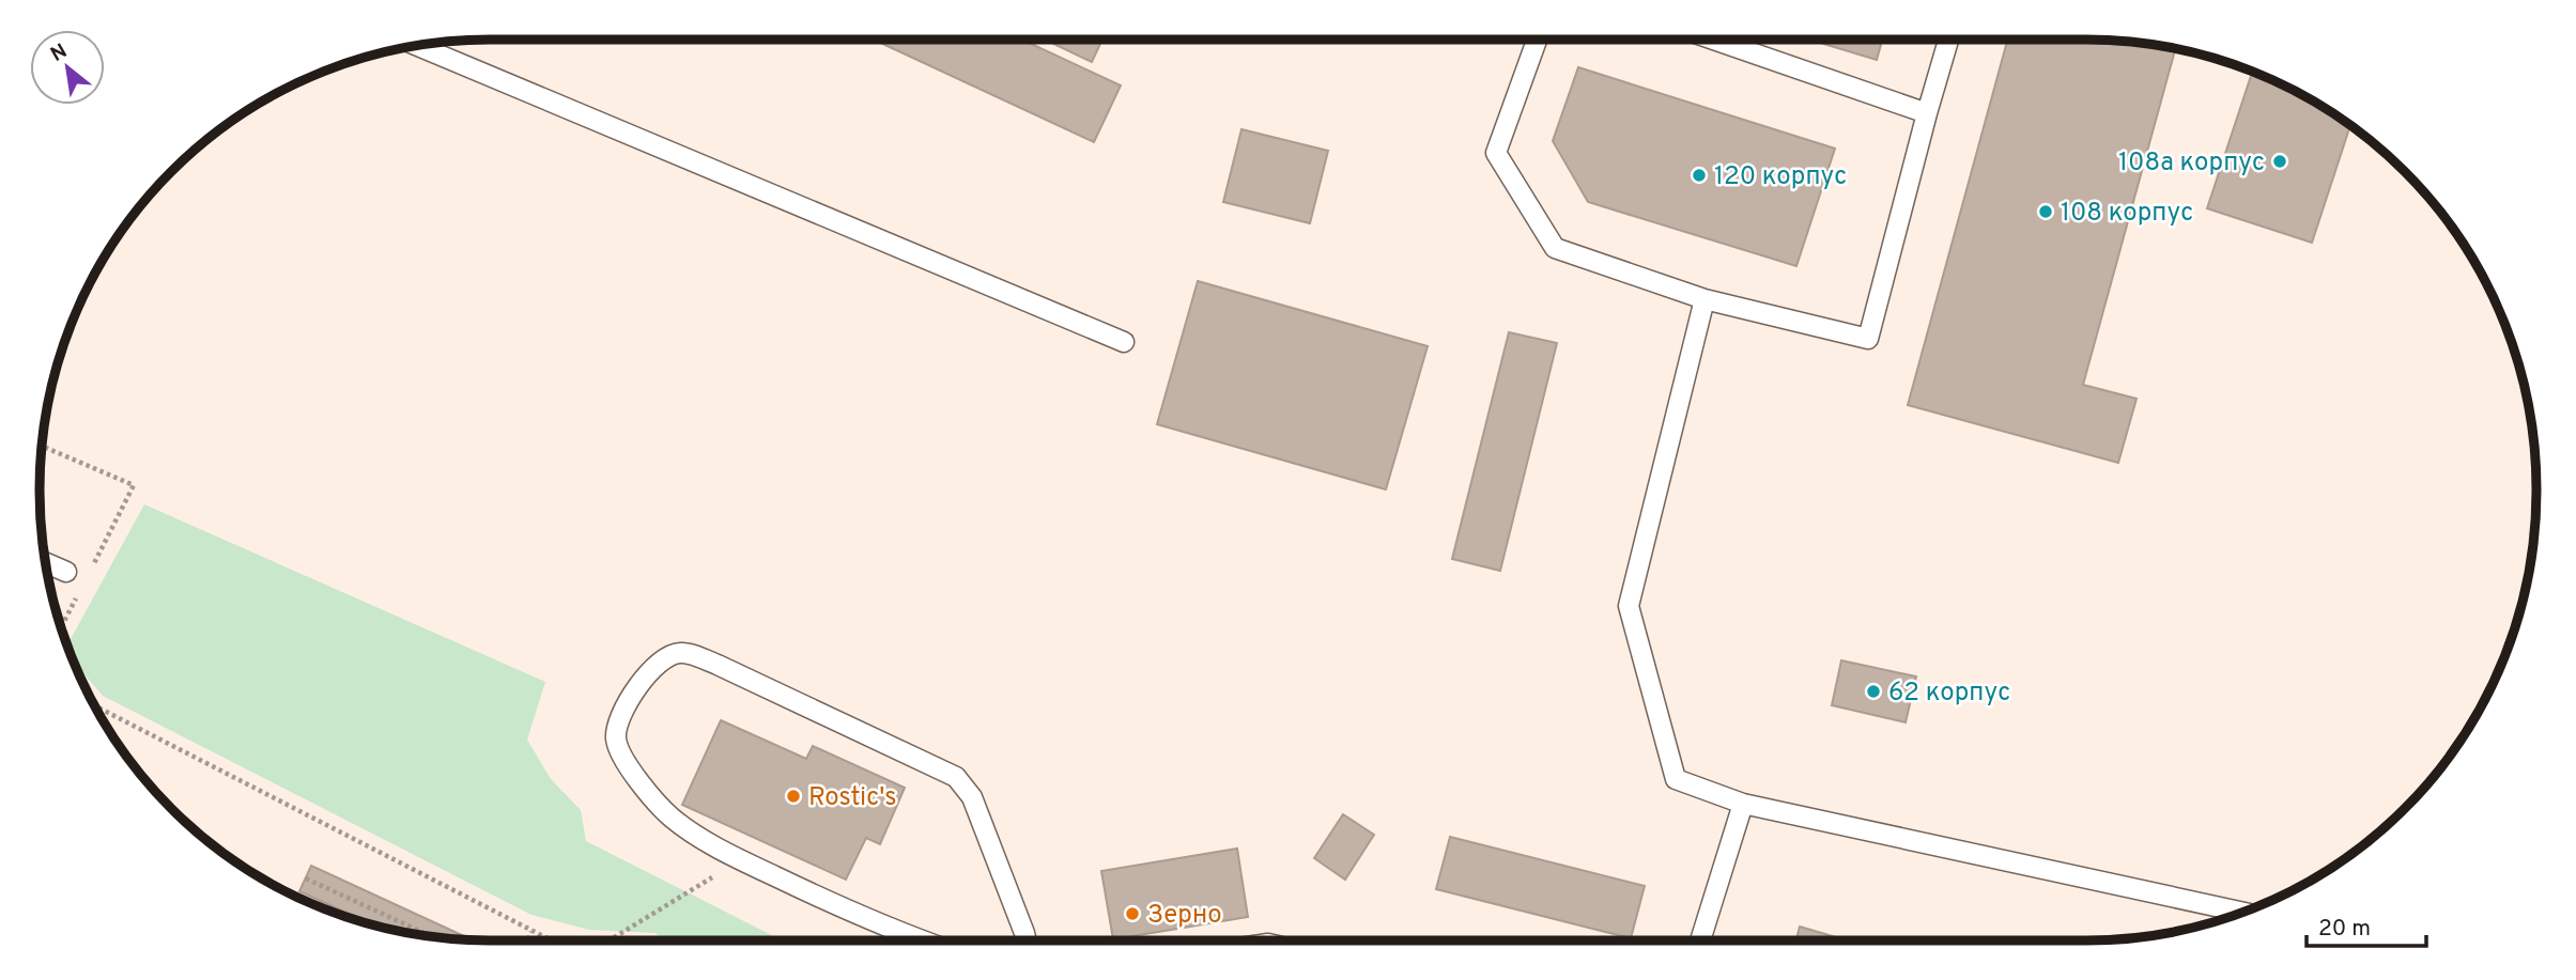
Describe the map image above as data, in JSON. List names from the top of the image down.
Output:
{
  "places": [
    "108а корпус",
    "120 корпус",
    "108 корпус",
    "62 корпус",
    "Rostic's",
    "Зерно"
  ],
  "scale_bar": "20 m",
  "north": "top left"
}
